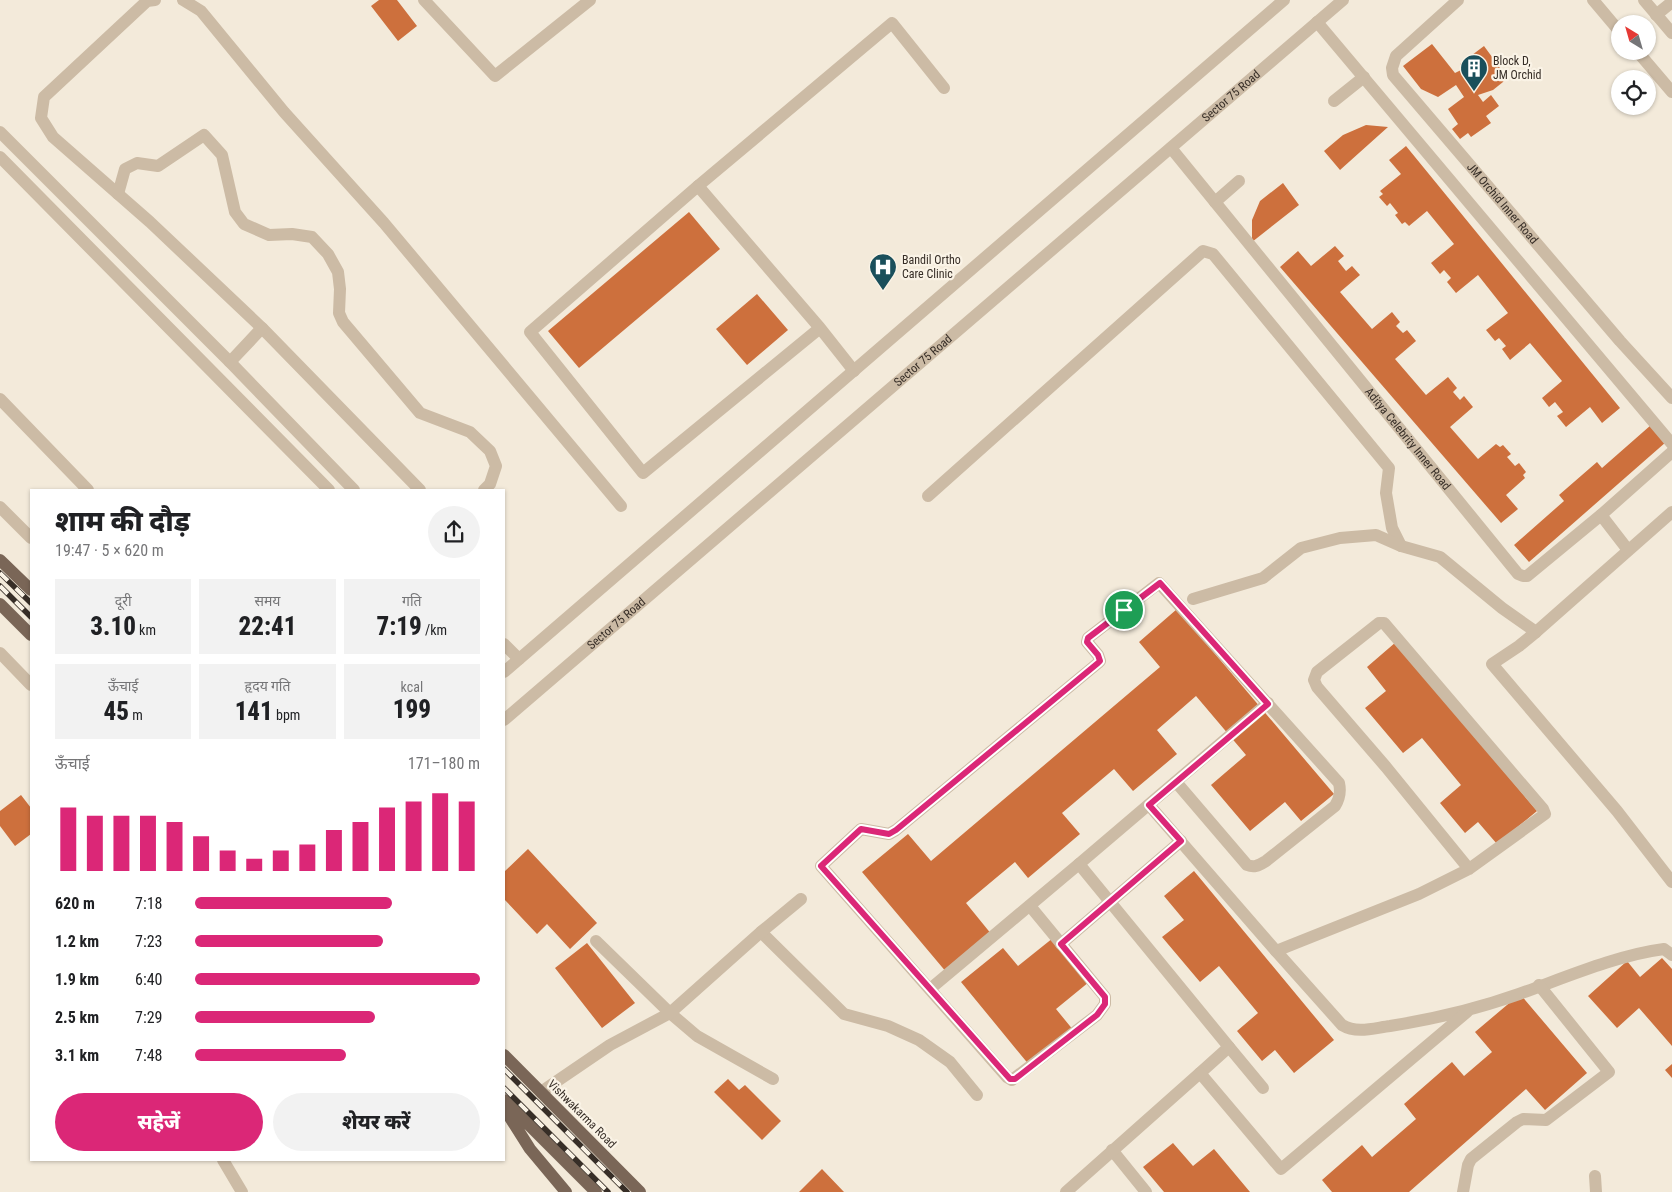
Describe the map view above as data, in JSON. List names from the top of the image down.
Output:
{
  "streets": {
    "main road": ["Vishwakarma Road"],
    "street": ["Sector 75 Road", "JM Orchid Inner Road", "Aditya Celebrity Inner Road"]
  },
  "crossings": [
    ["Sector 75 Road", "Aditya Celebrity Inner Road"]
  ],
  "places": {
    "building": ["Block D, JM Orchid"],
    "hospital": ["Bandil Ortho Care Clinic"]
  },
  "north": "top left",
  "page": {
    "heading": ["शाम की दौड़", "19:47 · 5 × 620 m"],
    "stats": [
      ["दूरी", "3.10 km"],
      ["समय", "22:41"],
      ["गति", "7:19 /km"],
      ["ऊँचाई", "45 m"],
      ["हृदय गति", "141 bpm"],
      ["kcal", "199"]
    ],
    "chart": ["ऊँचाई", "171–180 m"],
    "list": [
      {
        "name": "620 m",
        "note": "7:18"
      },
      {
        "name": "1.2 km",
        "note": "7:23"
      },
      {
        "name": "1.9 km",
        "note": "6:40"
      },
      {
        "name": "2.5 km",
        "note": "7:29"
      },
      {
        "name": "3.1 km",
        "note": "7:48"
      }
    ],
    "buttons": ["सहेजें", "शेयर करें"]
  }
}
